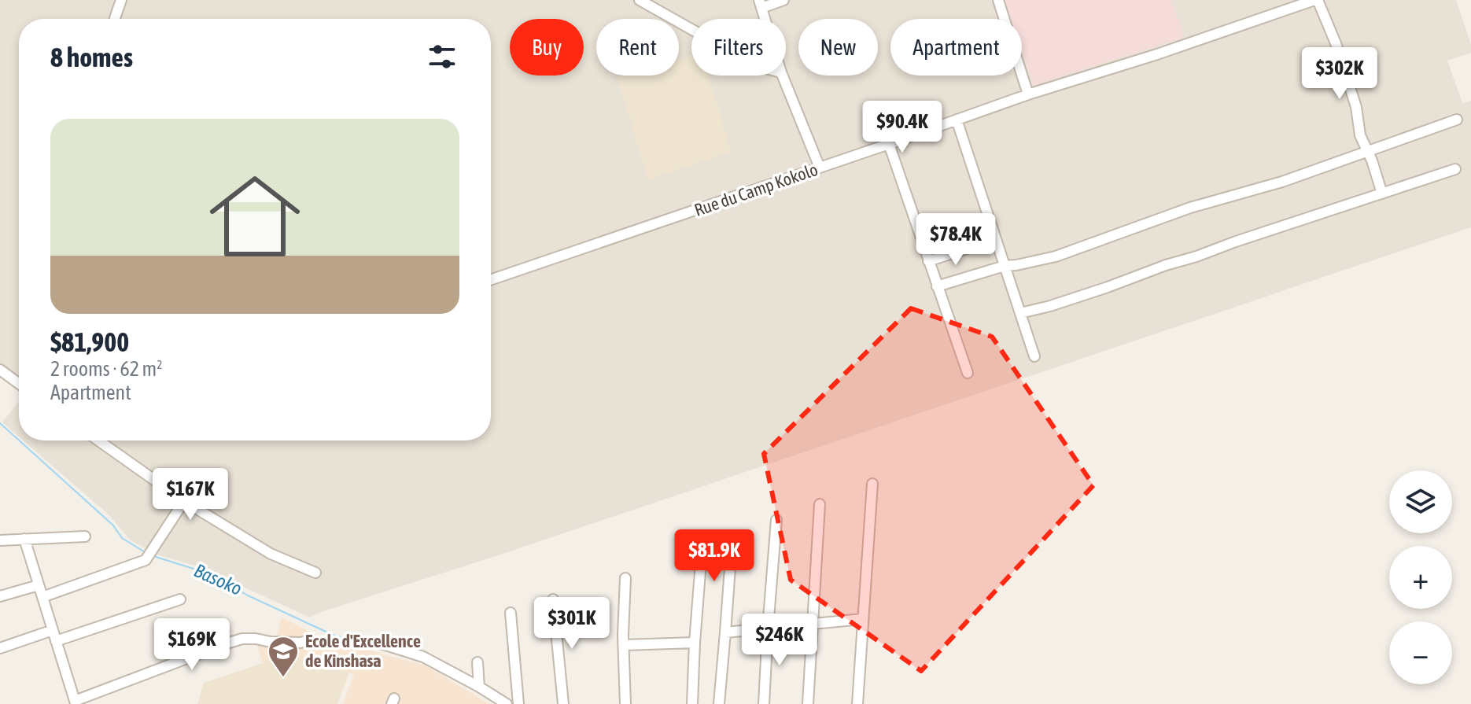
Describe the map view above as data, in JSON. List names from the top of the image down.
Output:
{
  "streets": {
    "street": ["Rue du Camp Kokolo"]
  },
  "water": ["Basoko"],
  "places": {
    "school or university": ["Ecole d'Excellence de Kinshasa"]
  },
  "page": {
    "chip": [
      "Buy",
      "Rent",
      "Filters",
      "New",
      "Apartment"
    ],
    "heading": "8 homes",
    "price": [
      "$302K",
      "$90.4K",
      "$78.4K",
      "$167K",
      "$81.9K",
      "$301K",
      "$246K",
      "$169K"
    ],
    "list": [
      {
        "name": "$81,900",
        "note": "2 rooms · 62 m² · Apartment"
      }
    ],
    "map_buttons": ["+", "−"]
  }
}
